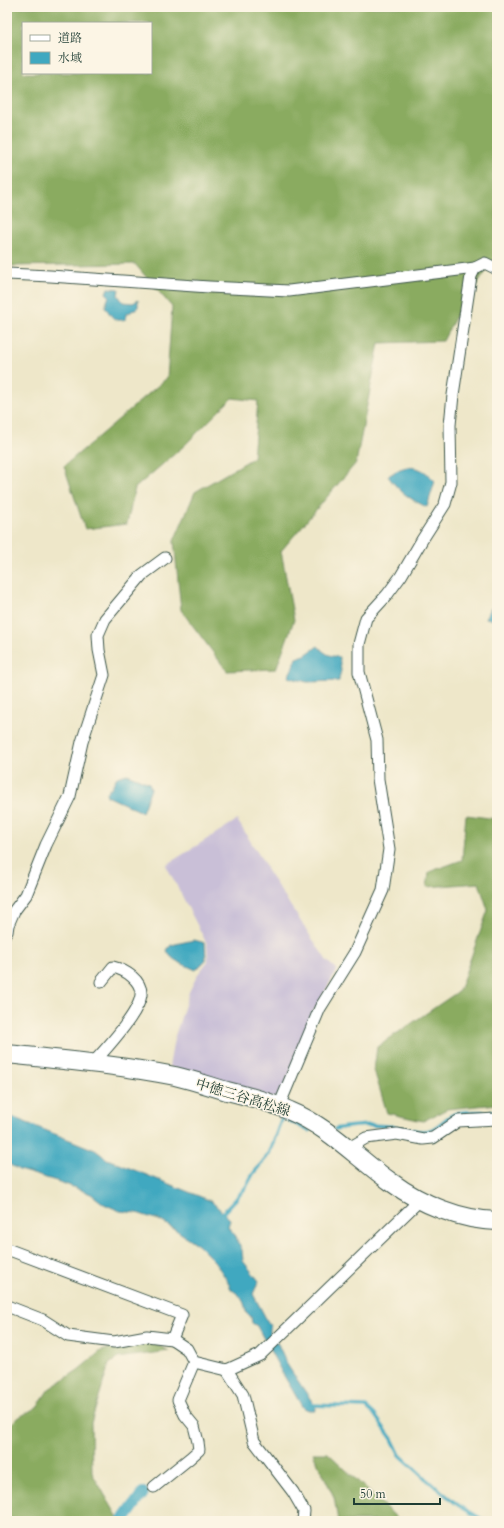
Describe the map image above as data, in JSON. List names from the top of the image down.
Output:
{
  "streets": {
    "main road": ["中徳三谷高松線"]
  },
  "legend": ["道路", "水域"],
  "scale_bar": "50 m"
}
